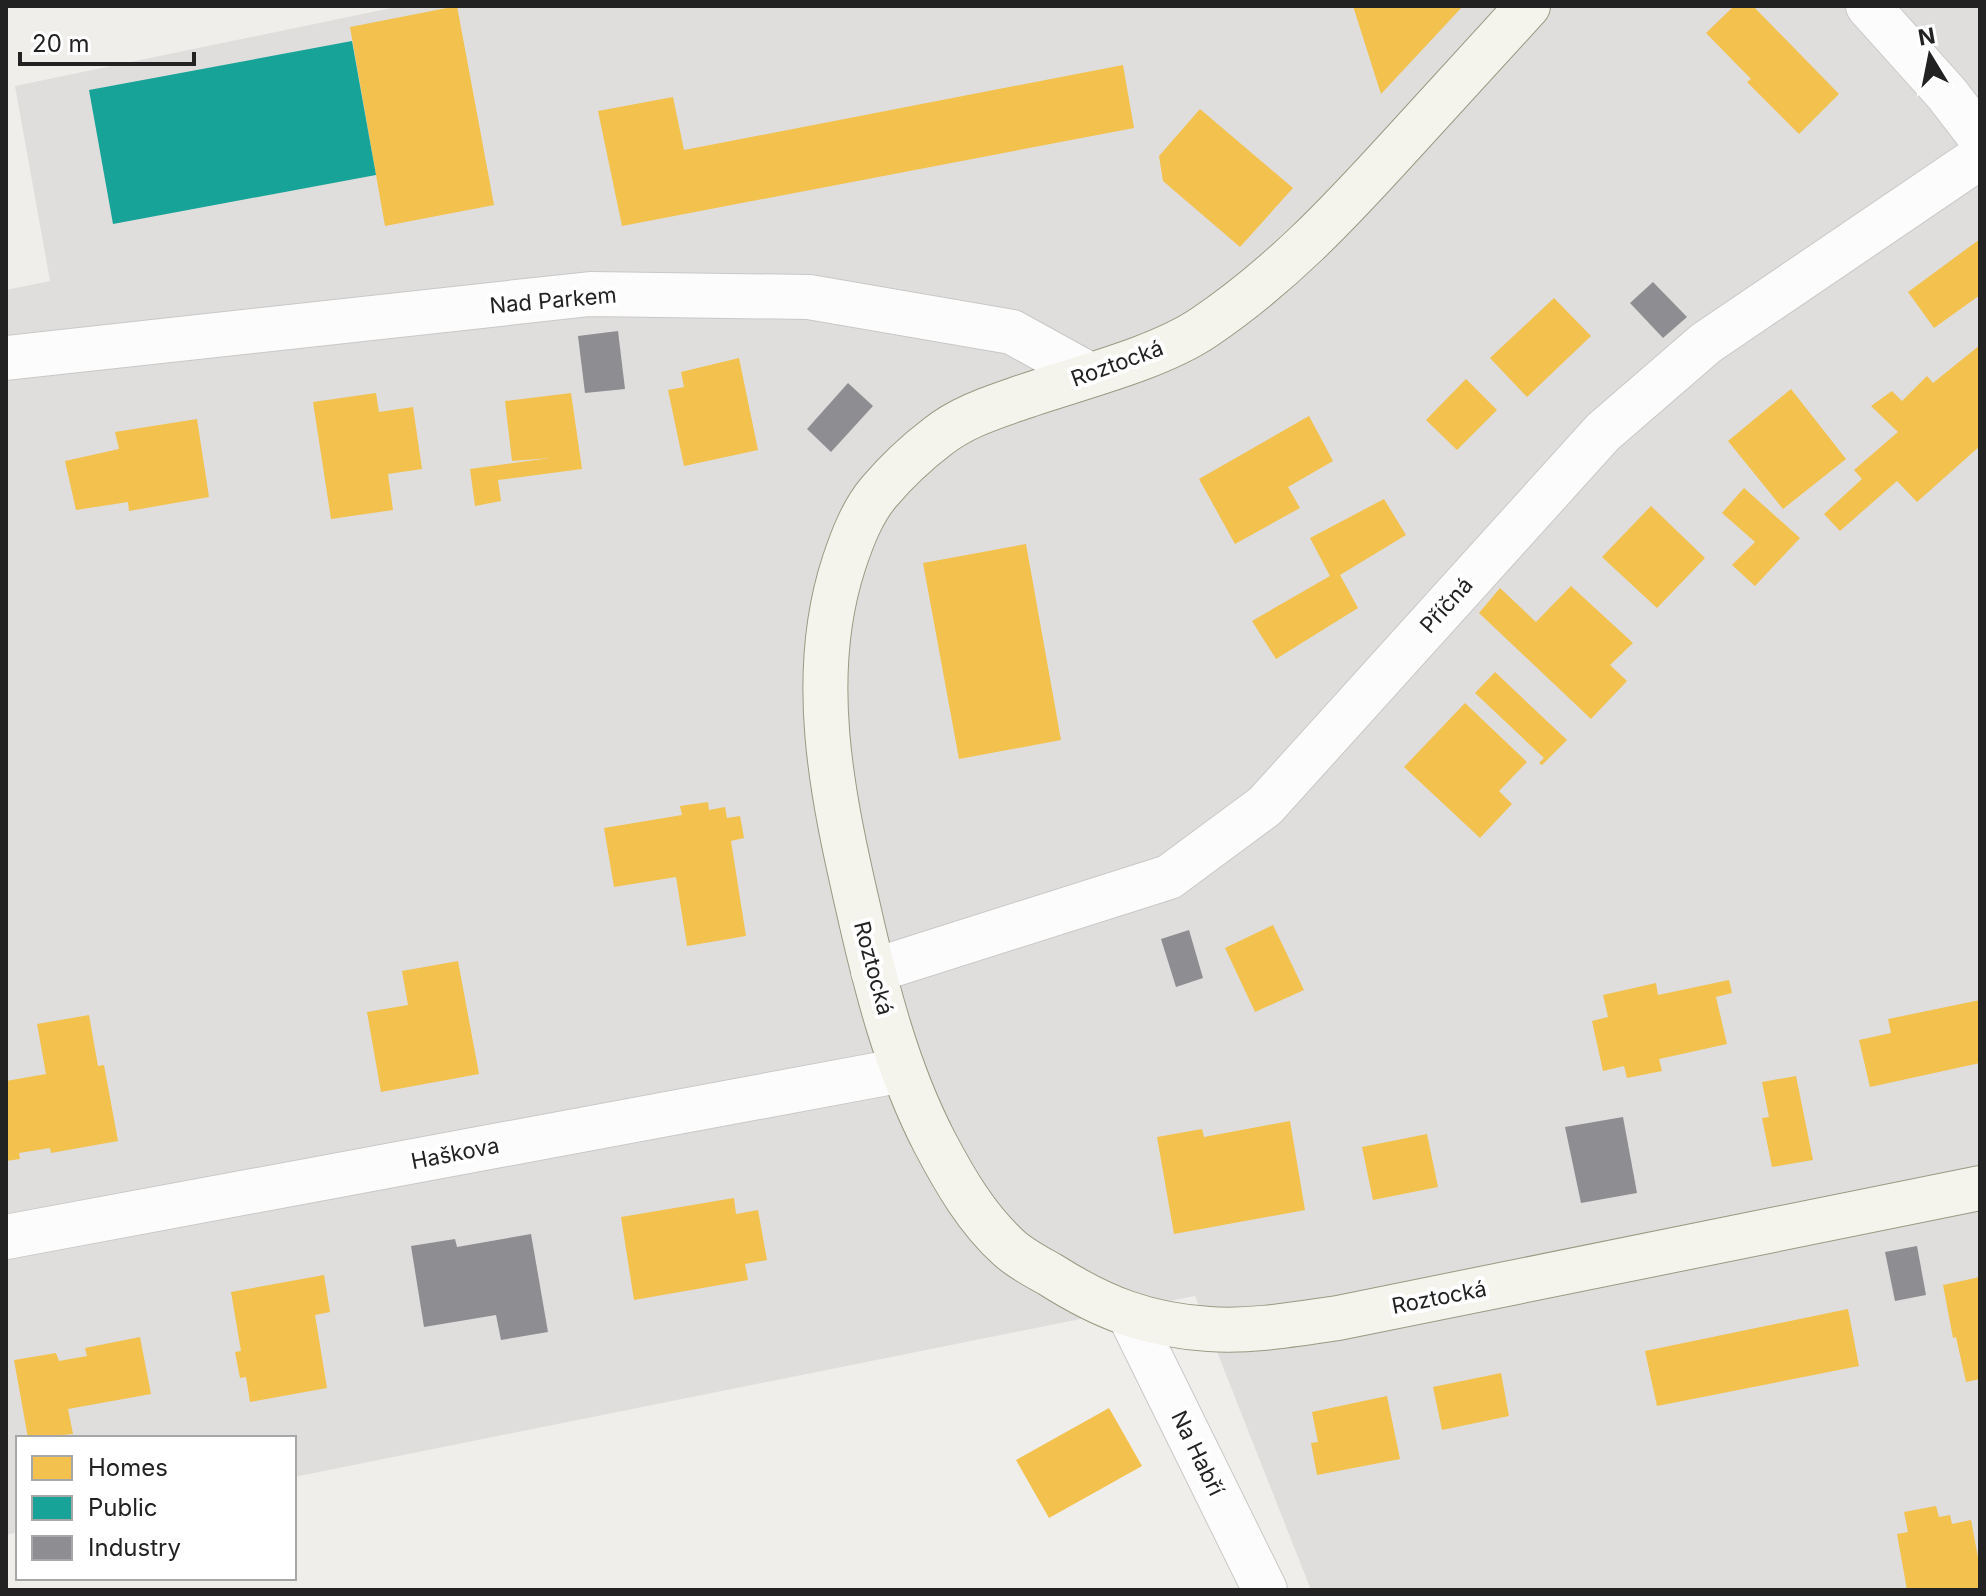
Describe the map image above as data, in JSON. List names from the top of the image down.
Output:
{
  "streets": {
    "street": [
      "Nad Parkem",
      "Roztocká",
      "Příčná",
      "Haškova",
      "Na Habří"
    ]
  },
  "crossings": [
    ["Nad Parkem", "Roztocká"],
    ["Roztocká", "Příčná"],
    ["Roztocká", "Haškova"],
    ["Roztocká", "Na Habří"]
  ],
  "legend": ["Homes", "Public", "Industry"],
  "scale_bar": "20 m",
  "north": "top"
}
